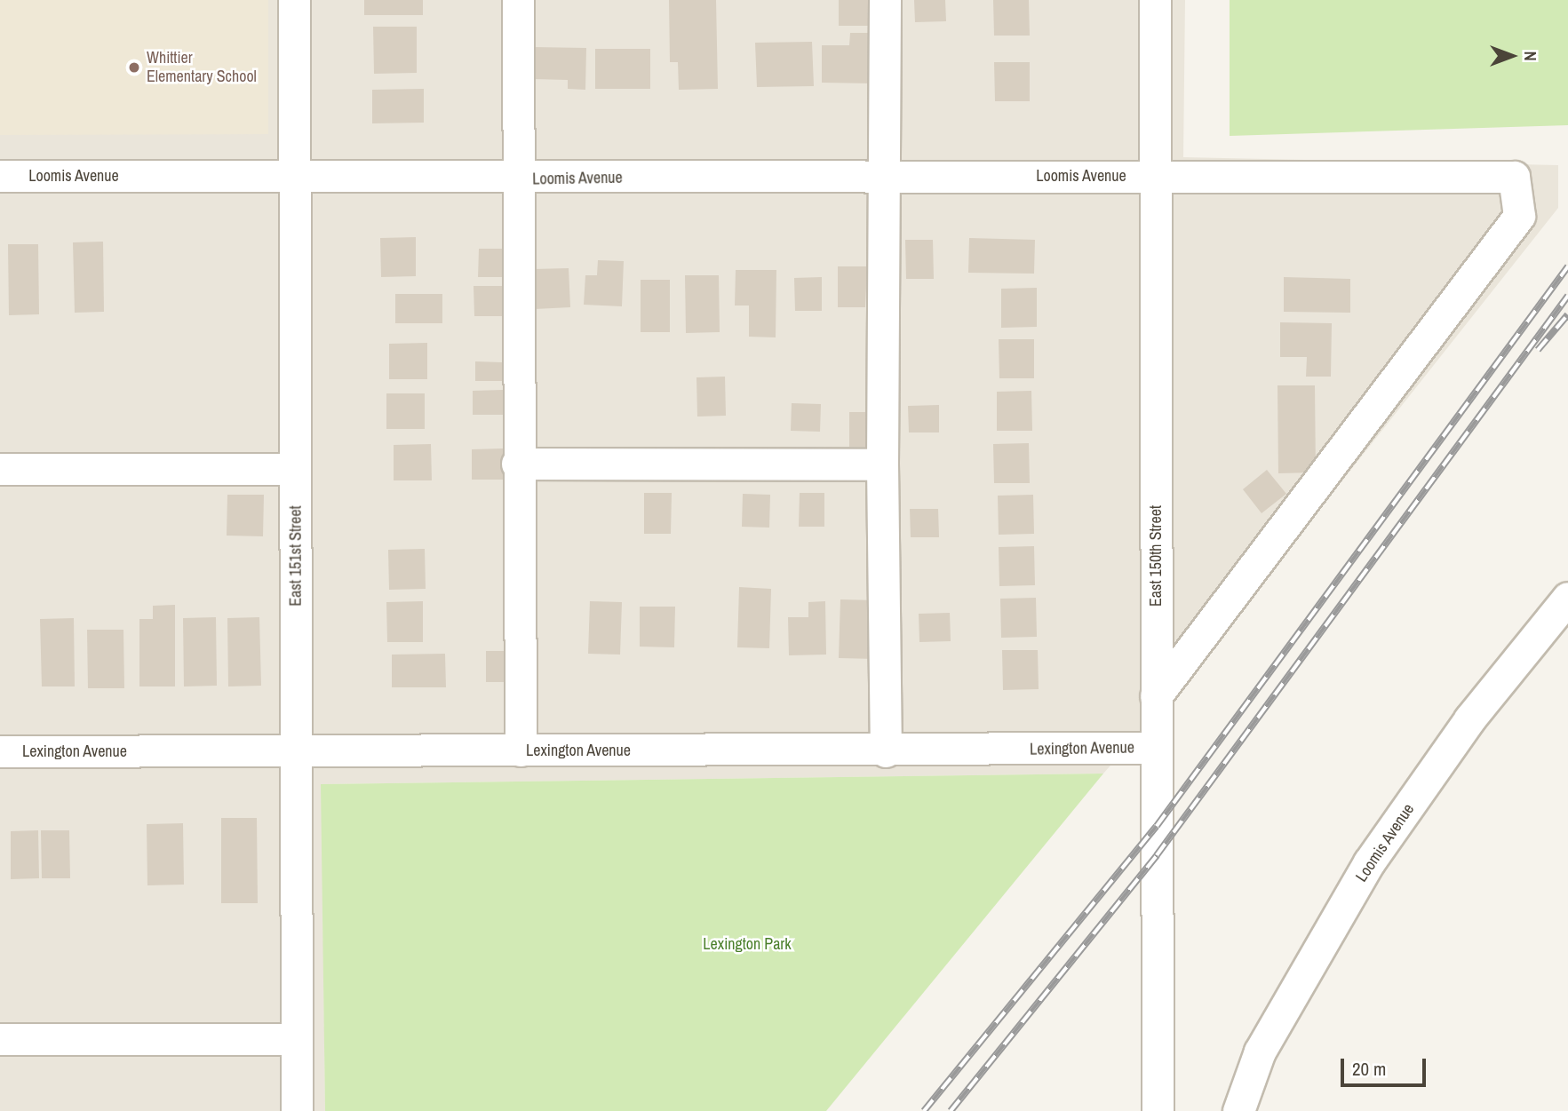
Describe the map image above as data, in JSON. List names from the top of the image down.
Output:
{
  "streets": {
    "street": [
      "Loomis Avenue",
      "East 151st Street",
      "East 150th Street",
      "Lexington Avenue"
    ]
  },
  "crossings": [
    ["Loomis Avenue", "East 151st Street"],
    ["Loomis Avenue", "East 150th Street"],
    ["East 151st Street", "Lexington Avenue"],
    ["East 150th Street", "Lexington Avenue"]
  ],
  "parks": ["Lexington Park"],
  "places": ["Whittier Elementary School"],
  "scale_bar": "20 m",
  "north": "right"
}
